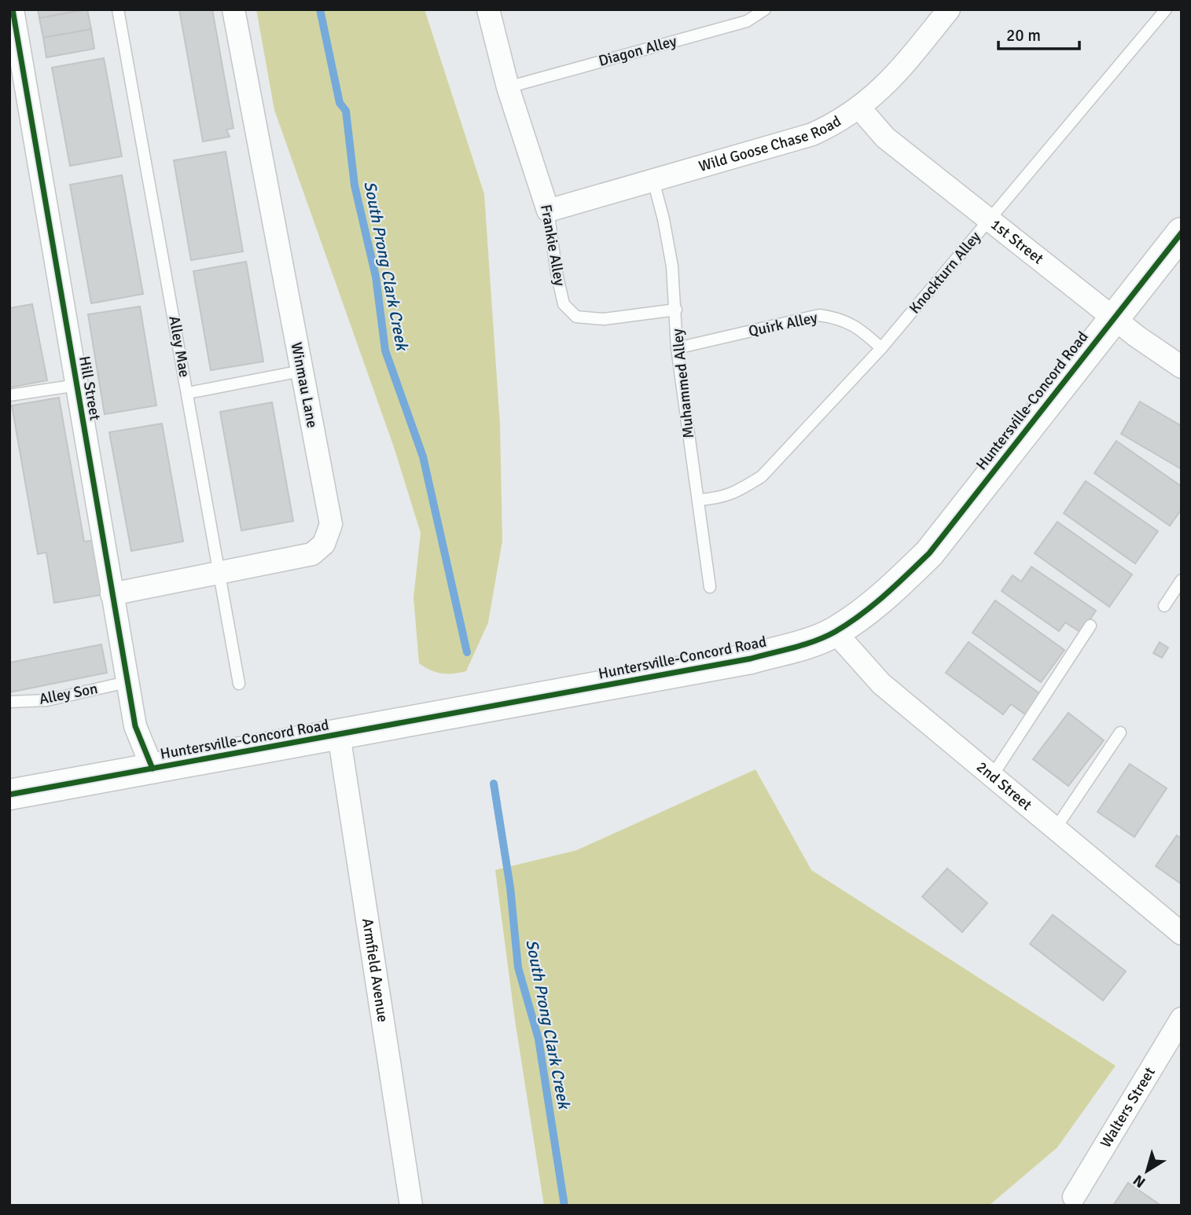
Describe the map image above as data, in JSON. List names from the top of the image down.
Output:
{
  "streets": {
    "main road": ["Huntersville-Concord Road"],
    "street": [
      "Wild Goose Chase Road",
      "1st Street",
      "Frankie Alley",
      "Winmau Lane",
      "Hill Street",
      "2nd Street",
      "Armfield Avenue",
      "Walters Street"
    ],
    "lane": [
      "Diagon Alley",
      "Knockturn Alley",
      "Quirk Alley",
      "Alley Mae",
      "Muhammed Alley",
      "Alley Son"
    ]
  },
  "crossings": [
    ["Diagon Alley", "Frankie Alley"],
    ["Wild Goose Chase Road", "1st Street"],
    ["Wild Goose Chase Road", "Frankie Alley"],
    ["Wild Goose Chase Road", "Muhammed Alley"],
    ["1st Street", "Knockturn Alley"],
    ["1st Street", "Huntersville-Concord Road"],
    ["Frankie Alley", "Muhammed Alley"],
    ["Knockturn Alley", "Quirk Alley"],
    ["Knockturn Alley", "Muhammed Alley"],
    ["Quirk Alley", "Muhammed Alley"],
    ["Alley Mae", "Winmau Lane"],
    ["Winmau Lane", "Hill Street"],
    ["Hill Street", "Huntersville-Concord Road"],
    ["Hill Street", "Alley Son"],
    ["Huntersville-Concord Road", "2nd Street"],
    ["Huntersville-Concord Road", "Armfield Avenue"]
  ],
  "water": ["South Prong Clark Creek"],
  "scale_bar": "20 m",
  "north": "bottom left"
}
